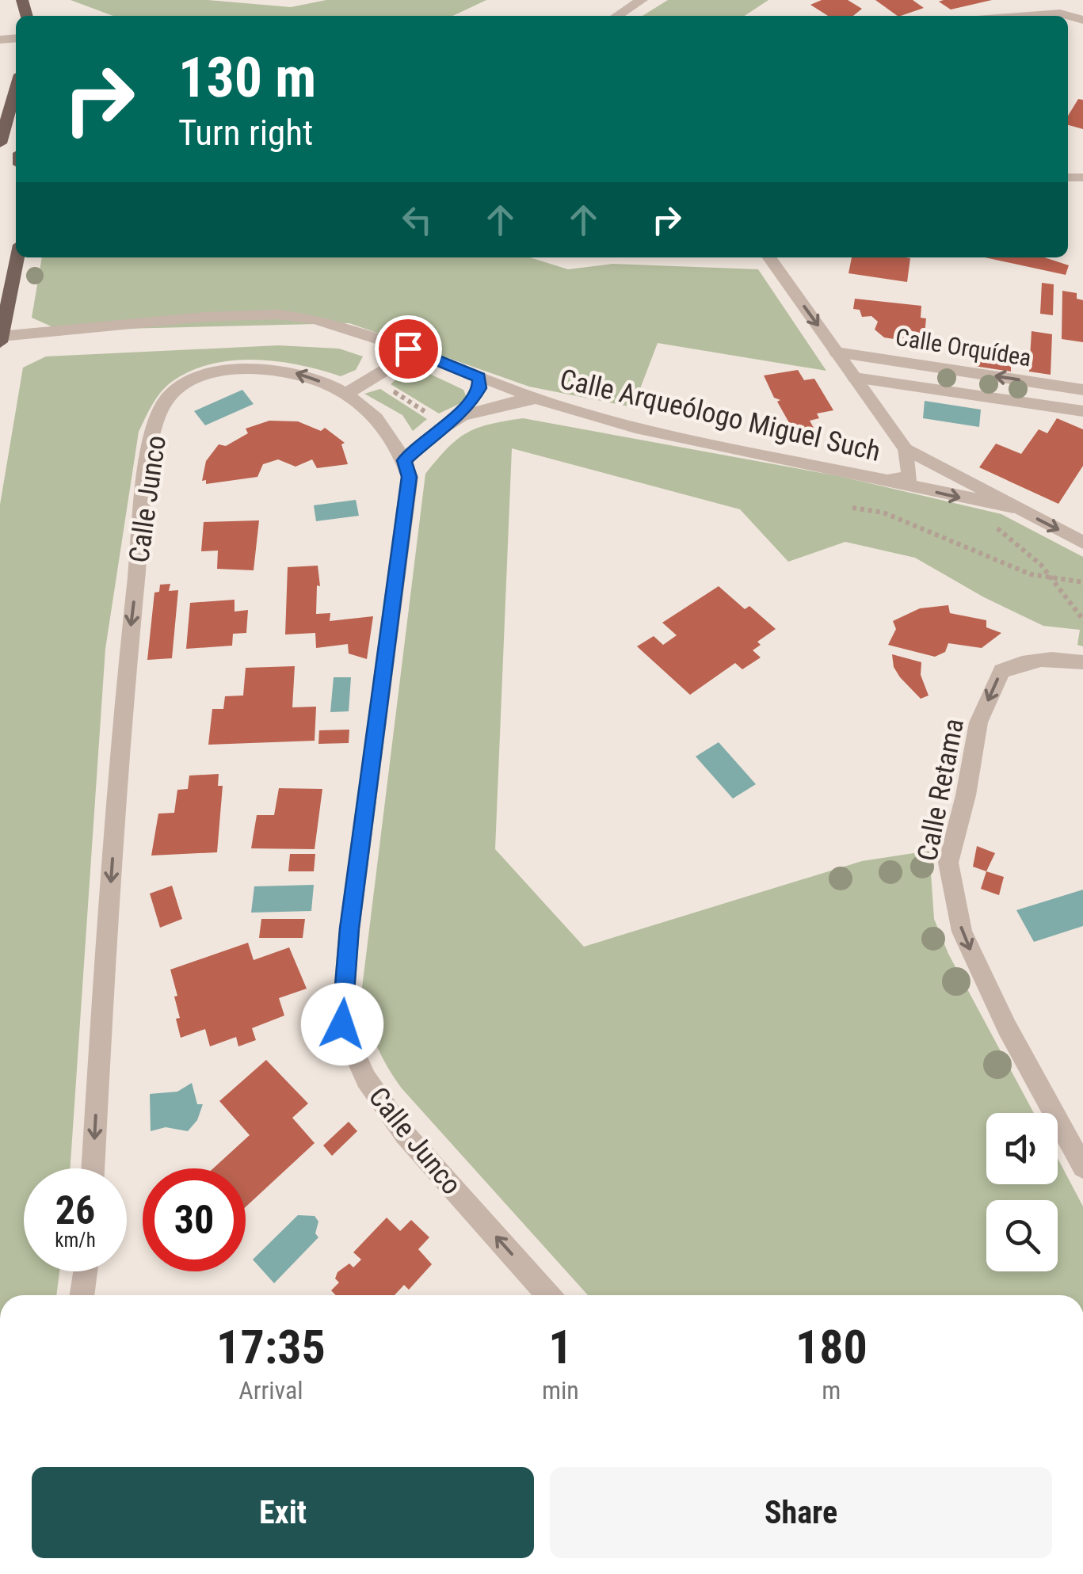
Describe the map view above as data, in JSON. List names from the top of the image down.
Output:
{
  "streets": {
    "street": [
      "Calle Orquídea",
      "Calle Arqueólogo Miguel Such",
      "Calle Junco",
      "Calle Retama"
    ]
  },
  "one_way": ["Calle Retama"],
  "page": {
    "turn": ["130 m", "Turn right"],
    "speed": "26 km/h",
    "limit": "30",
    "eta": [
      "17:35",
      "Arrival",
      "1",
      "min",
      "180",
      "m"
    ],
    "buttons": ["Exit", "Share"]
  }
}
